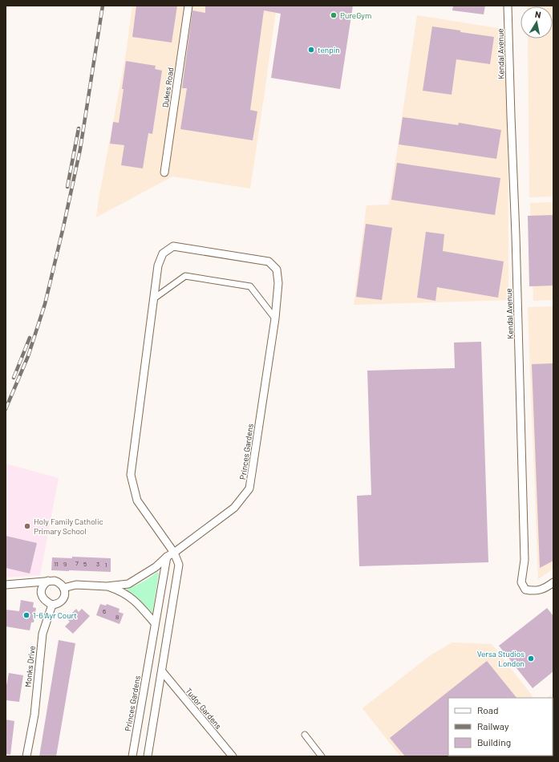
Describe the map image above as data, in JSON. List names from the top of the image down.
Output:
{
  "streets": {
    "street": [
      "Kendal Avenue",
      "Dukes Road",
      "Princes Gardens",
      "Monks Drive",
      "Tudor Gardens"
    ]
  },
  "crossings": [
    ["Princes Gardens", "Tudor Gardens"]
  ],
  "places": [
    "PureGym",
    "tenpin",
    "Holy Family Catholic Primary School",
    "1-6 Ayr Court",
    "Versa Studios London"
  ],
  "house_numbers": [
    "7",
    "11",
    "9",
    "5",
    "3",
    "1",
    "6",
    "8"
  ],
  "legend": ["Road", "Railway", "Building"],
  "north": "top"
}
